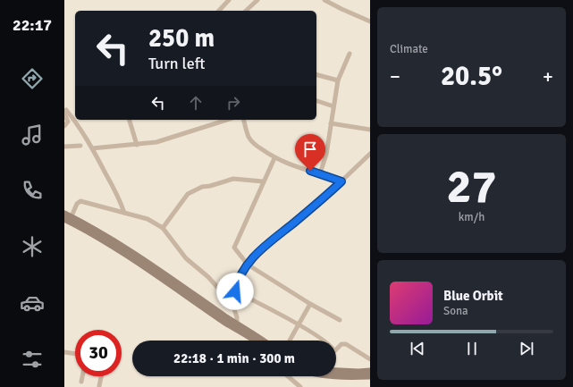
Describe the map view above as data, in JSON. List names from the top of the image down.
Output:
{
  "page": {
    "tabs": "22:17",
    "tile": [
      "Climate",
      ["27", "km/h"]
    ],
    "turn": ["250 m", "Turn left"],
    "heat": ["−", "20.5°", "+"],
    "song": ["Blue Orbit", "Sona"],
    "limit": "30",
    "trip": "22:18 · 1 min · 300 m"
  }
}
